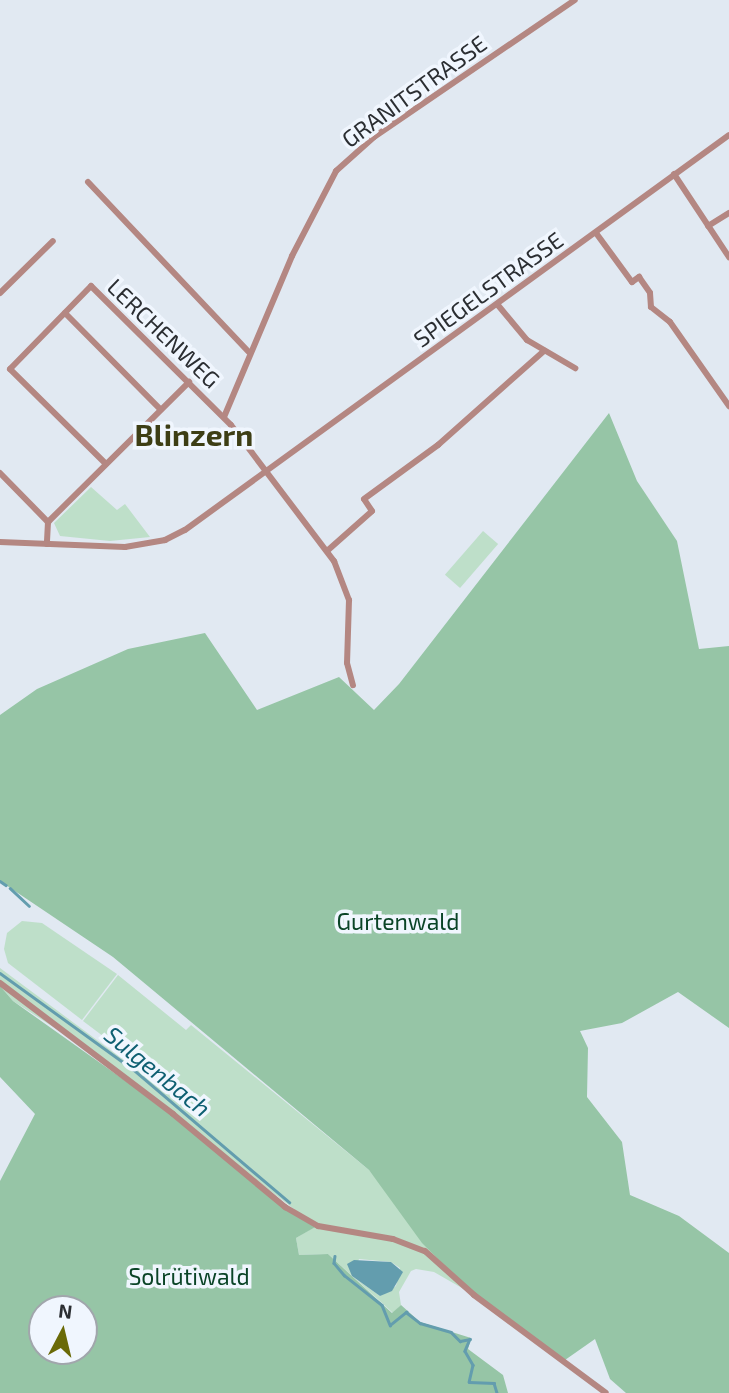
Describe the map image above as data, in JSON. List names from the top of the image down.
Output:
{
  "streets": {
    "street": ["GRANITSTRASSE", "SPIEGELSTRASSE", "LERCHENWEG"]
  },
  "crossings": [
    ["GRANITSTRASSE", "LERCHENWEG"],
    ["SPIEGELSTRASSE", "LERCHENWEG"]
  ],
  "districts": ["Blinzern"],
  "water": ["Sulgenbach"],
  "parks": ["Gurtenwald", "Solrütiwald"],
  "north": "top"
}
